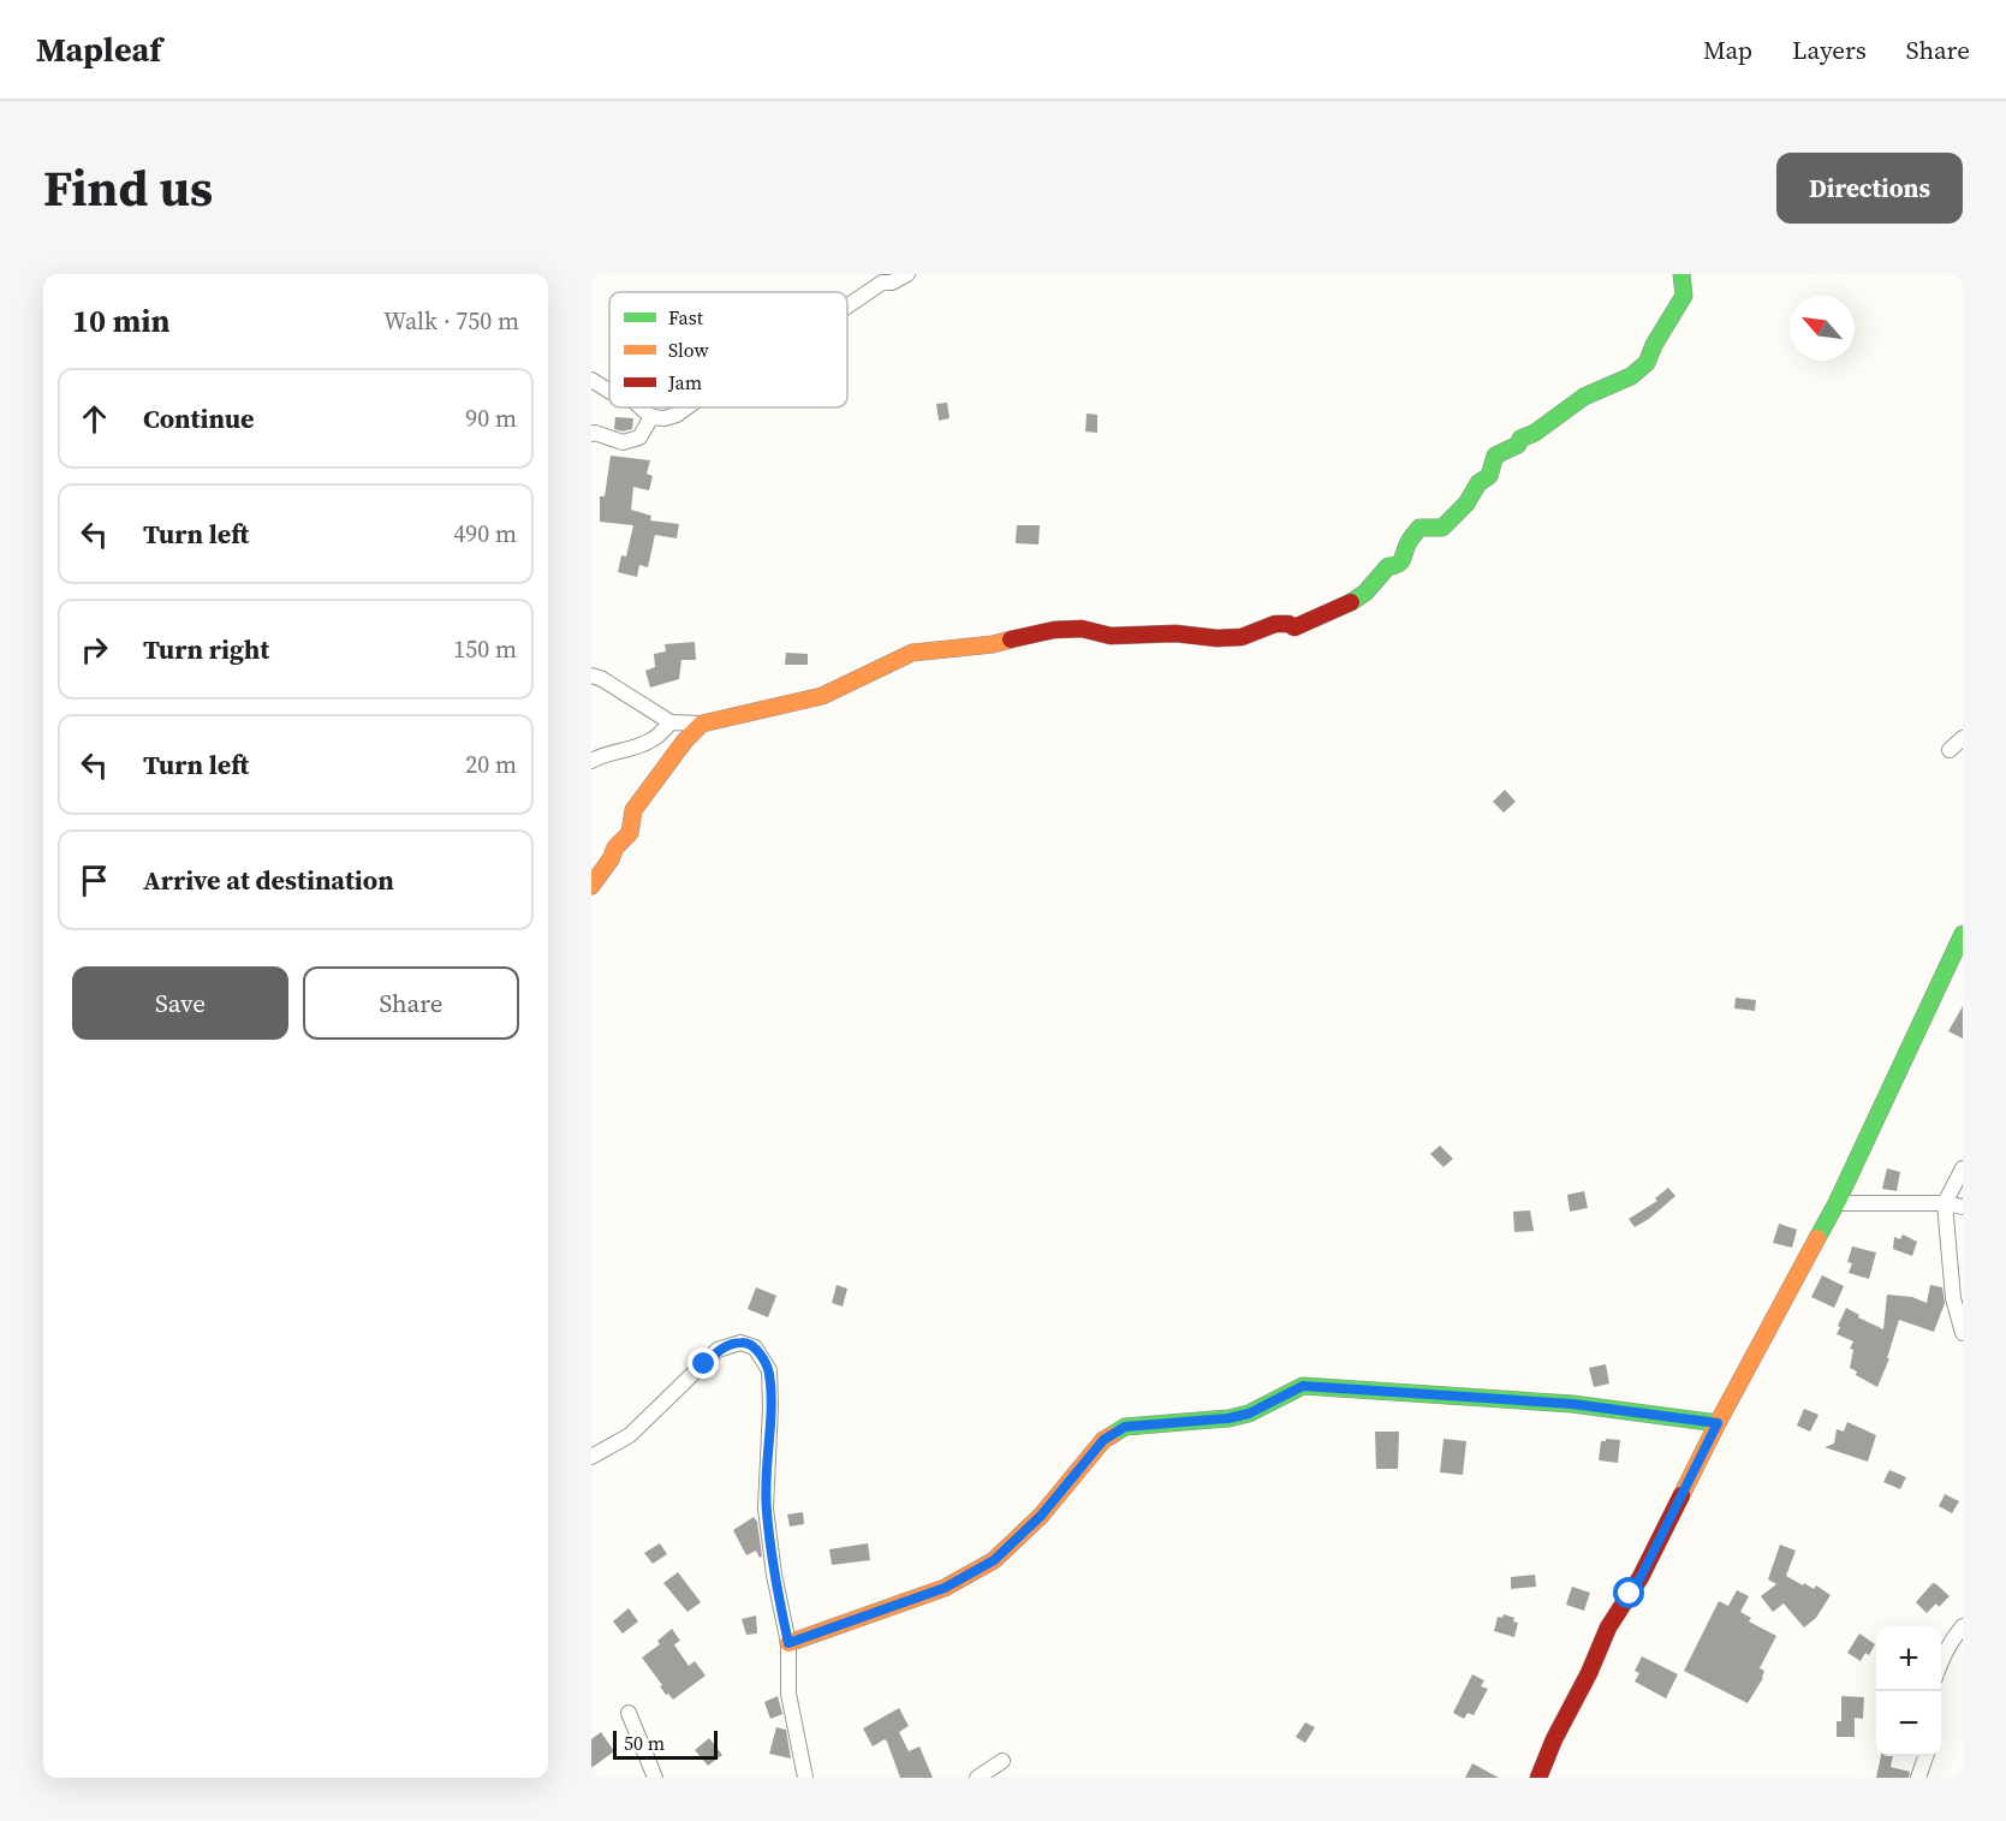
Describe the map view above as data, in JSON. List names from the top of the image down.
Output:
{
  "legend": ["Fast", "Slow", "Jam"],
  "scale_bar": "50 m",
  "north": "top left",
  "page": {
    "header": "Mapleaf",
    "nav": ["Map", "Layers", "Share"],
    "title": "Find us",
    "buttons": [
      "Directions",
      ["Save", "Share"]
    ],
    "heading": ["10 min", "Walk · 750 m"],
    "list": [
      ["Continue", "90 m"],
      ["Turn left", "490 m"],
      ["Turn right", "150 m"],
      ["Turn left", "20 m"],
      "Arrive at destination"
    ],
    "map_buttons": ["+", "−"],
    "scale": "50 m"
  }
}
